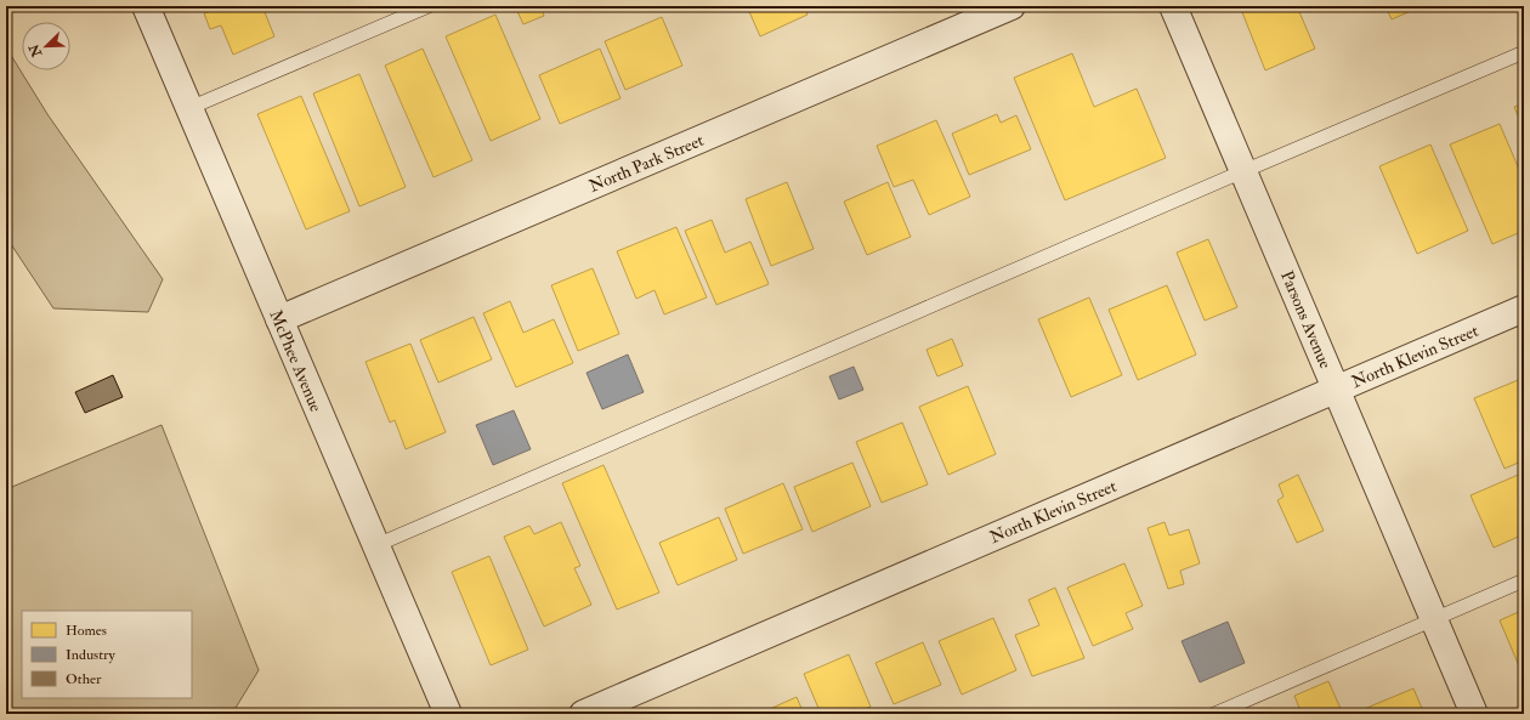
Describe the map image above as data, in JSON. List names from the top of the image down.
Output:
{
  "streets": {
    "street": [
      "North Park Street",
      "Parsons Avenue",
      "North Klevin Street",
      "McPhee Avenue"
    ]
  },
  "crossings": [
    ["North Park Street", "McPhee Avenue"],
    ["Parsons Avenue", "North Klevin Street"]
  ],
  "legend": ["Homes", "Industry", "Other"],
  "north": "bottom left"
}
